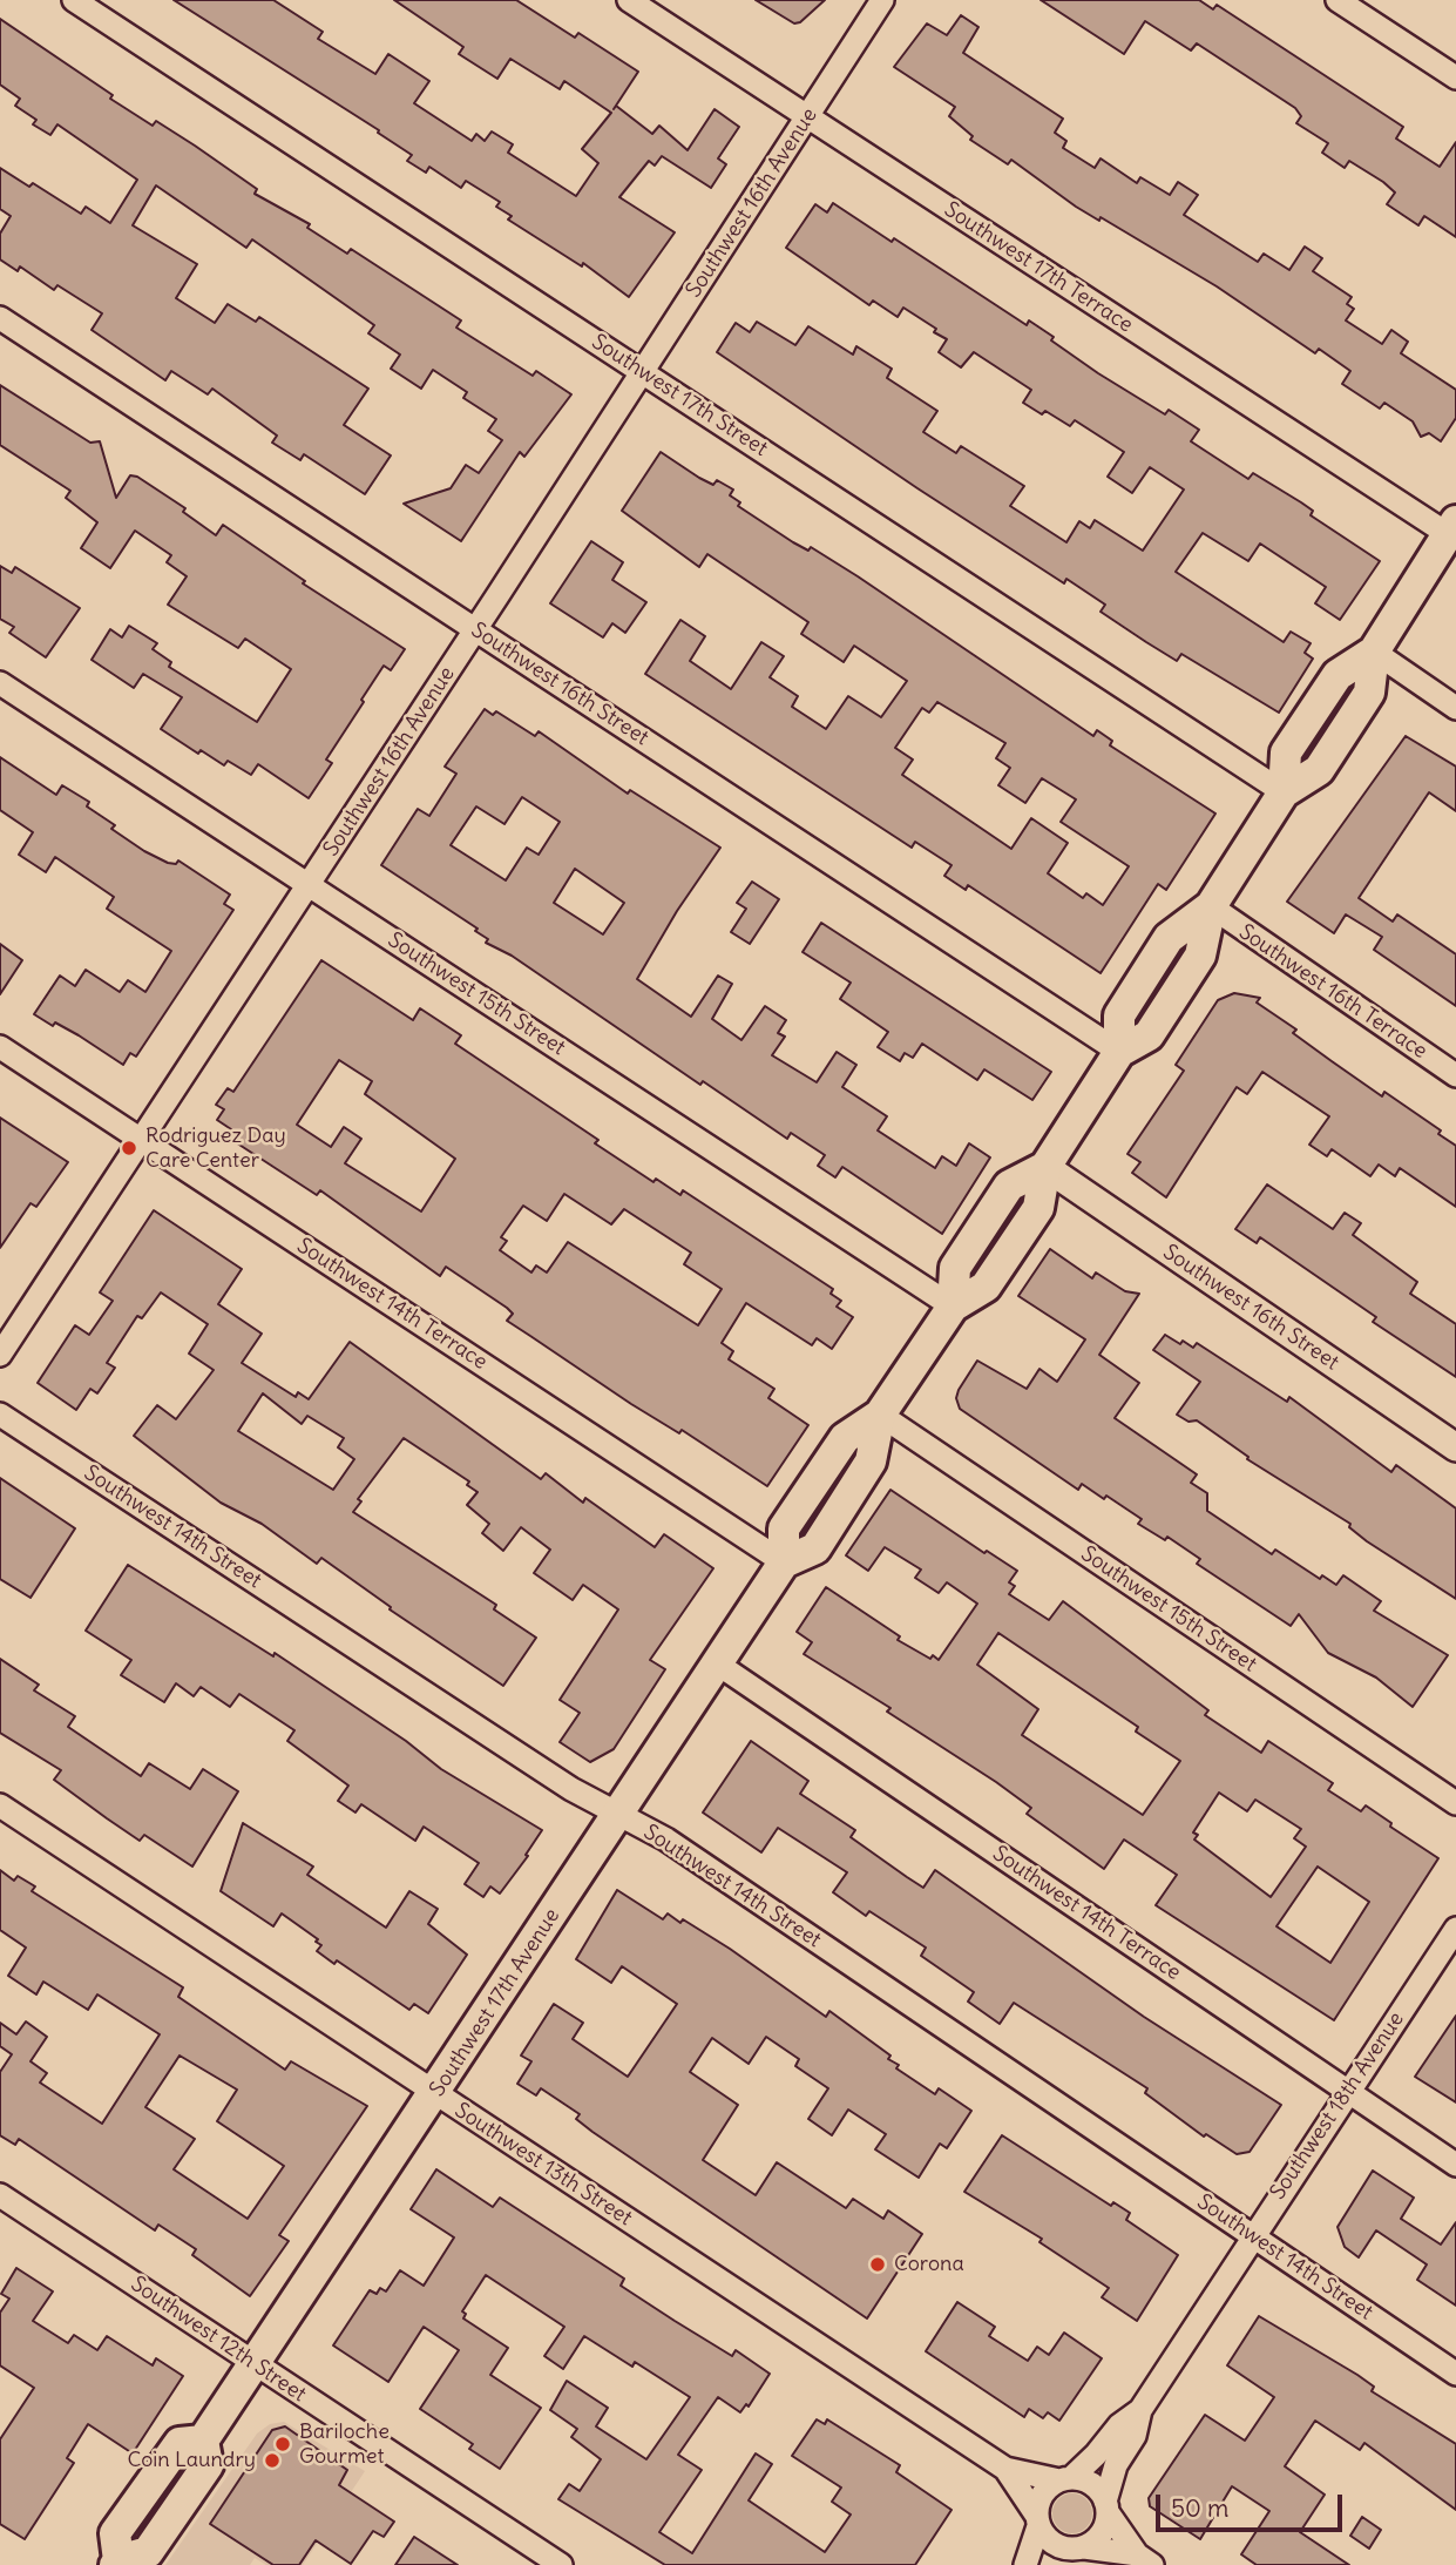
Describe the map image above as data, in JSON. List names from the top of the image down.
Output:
{
  "streets": {
    "main road": ["Southwest 17th Avenue"],
    "street": [
      "Southwest 16th Avenue",
      "Southwest 17th Terrace",
      "Southwest 17th Street",
      "Southwest 16th Street",
      "Southwest 16th Terrace",
      "Southwest 15th Street",
      "Southwest 14th Terrace",
      "Southwest 14th Street",
      "Southwest 18th Avenue",
      "Southwest 13th Street",
      "Southwest 12th Street"
    ]
  },
  "crossings": [
    ["Southwest 16th Avenue", "Southwest 17th Terrace"],
    ["Southwest 16th Avenue", "Southwest 17th Street"],
    ["Southwest 16th Avenue", "Southwest 16th Street"],
    ["Southwest 16th Avenue", "Southwest 15th Street"],
    ["Southwest 16th Avenue", "Southwest 14th Terrace"],
    ["Southwest 17th Terrace", "Southwest 17th Avenue"],
    ["Southwest 17th Street", "Southwest 17th Avenue"],
    ["Southwest 16th Street", "Southwest 17th Avenue"],
    ["Southwest 16th Terrace", "Southwest 17th Avenue"],
    ["Southwest 15th Street", "Southwest 17th Avenue"],
    ["Southwest 14th Terrace", "Southwest 17th Avenue"],
    ["Southwest 14th Terrace", "Southwest 18th Avenue"],
    ["Southwest 14th Street", "Southwest 17th Avenue"],
    ["Southwest 14th Street", "Southwest 18th Avenue"],
    ["Southwest 17th Avenue", "Southwest 13th Street"],
    ["Southwest 17th Avenue", "Southwest 12th Street"],
    ["Southwest 18th Avenue", "Southwest 13th Street"]
  ],
  "places": [
    "Rodriguez Day Care Center",
    "Corona",
    "Bariloche Gourmet",
    "Coin Laundry"
  ],
  "scale_bar": "50 m"
}
